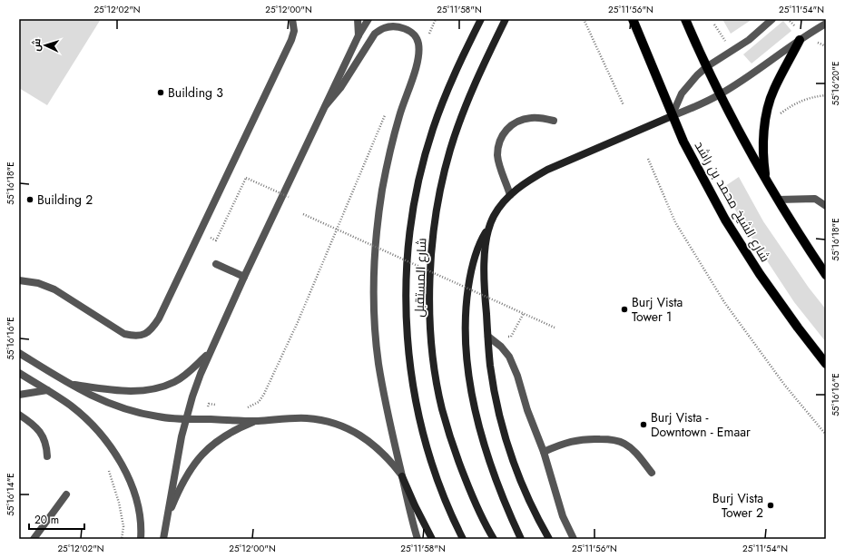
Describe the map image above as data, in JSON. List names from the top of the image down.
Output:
{
  "streets": {
    "main road": ["شارع الشيخ محمد بن راشد", "شارع المستقبل"]
  },
  "places": [
    "Building 3",
    "Building 2",
    "Burj Vista Tower 1",
    "Burj Vista - Downtown - Emaar",
    "Burj Vista Tower 2"
  ],
  "scale_bar": "20 m",
  "north": "left",
  "coordinates": [
    "25°12'02\"N",
    "25°12'00\"N",
    "25°11'58\"N",
    "25°11'56\"N",
    "25°11'54\"N",
    "55°16'20\"E",
    "55°16'18\"E",
    "55°16'16\"E",
    "55°16'14\"E"
  ]
}
